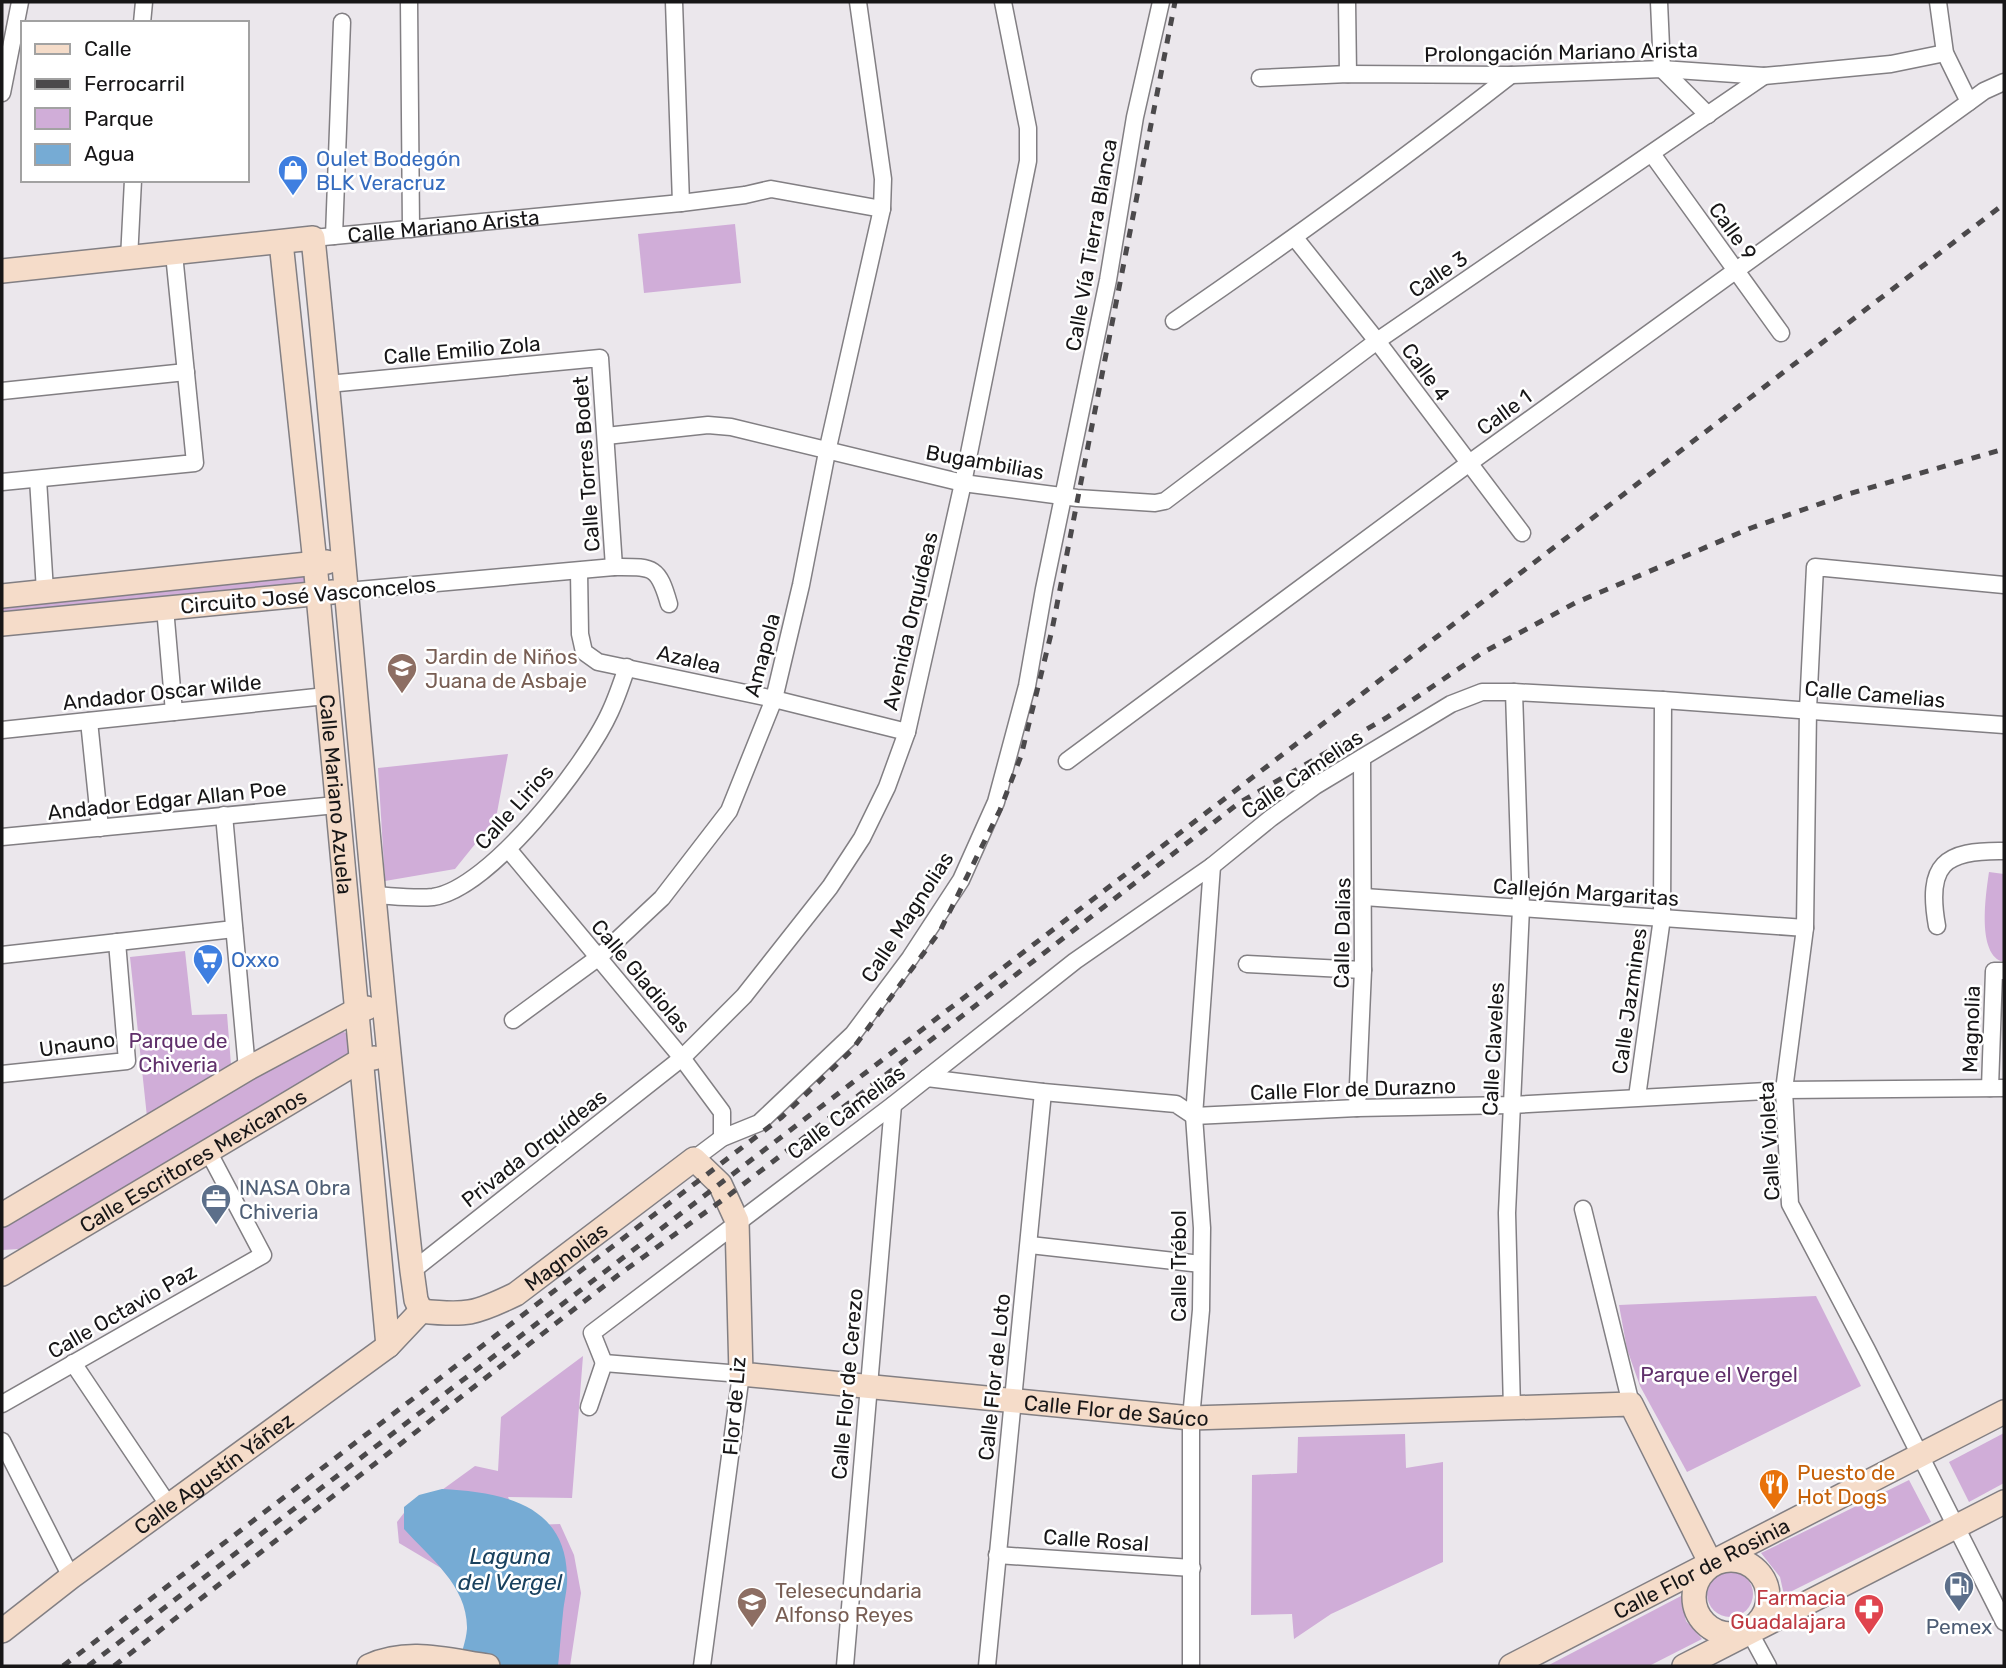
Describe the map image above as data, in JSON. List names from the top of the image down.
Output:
{
  "streets": {
    "street": [
      "Prolongación Mariano Arista",
      "Calle Mariano Arista",
      "Calle 9",
      "Calle Vía Tierra Blanca",
      "Calle 3",
      "Calle Emilio Zola",
      "Calle 4",
      "Calle 1",
      "Bugambilias",
      "Calle Torres Bodet",
      "Circuito José Vasconcelos",
      "Avenida Orquídeas",
      "Amapola",
      "Azalea",
      "Andador Oscar Wilde",
      "Calle Camelias",
      "Calle Mariano Azuela",
      "Andador Edgar Allan Poe",
      "Calle Lirios",
      "Callejón Margaritas",
      "Calle Magnolias",
      "Calle Dalias",
      "Calle Gladiolas",
      "Calle Jazmines",
      "Magnolia",
      "Unauno",
      "Calle Claveles",
      "Calle Flor de Durazno",
      "Calle Violeta",
      "Privada Orquídeas",
      "Calle Escritores Mexicanos",
      "Magnolias",
      "Calle Trébol",
      "Calle Octavio Paz",
      "Calle Flor de Loto",
      "Calle Flor de Cerezo",
      "Flor de Liz",
      "Calle Flor de Saúco",
      "Calle Agustín Yáñez",
      "Calle Rosal",
      "Calle Flor de Rosinia"
    ]
  },
  "crossings": [
    ["Prolongación Mariano Arista", "Calle 3"],
    ["Calle Mariano Arista", "Amapola"],
    ["Calle Mariano Arista", "Calle Mariano Azuela"],
    ["Calle 9", "Calle 3"],
    ["Calle 9", "Calle 1"],
    ["Calle Vía Tierra Blanca", "Bugambilias"],
    ["Calle Vía Tierra Blanca", "Calle Magnolias"],
    ["Calle 3", "Calle 4"],
    ["Calle 3", "Bugambilias"],
    ["Calle Emilio Zola", "Calle Torres Bodet"],
    ["Calle Emilio Zola", "Calle Mariano Azuela"],
    ["Calle 4", "Calle 1"],
    ["Bugambilias", "Calle Torres Bodet"],
    ["Bugambilias", "Avenida Orquídeas"],
    ["Bugambilias", "Amapola"],
    ["Bugambilias", "Calle Magnolias"],
    ["Calle Torres Bodet", "Circuito José Vasconcelos"],
    ["Circuito José Vasconcelos", "Azalea"],
    ["Circuito José Vasconcelos", "Calle Mariano Azuela"],
    ["Avenida Orquídeas", "Azalea"],
    ["Avenida Orquídeas", "Calle Gladiolas"],
    ["Avenida Orquídeas", "Privada Orquídeas"],
    ["Amapola", "Azalea"],
    ["Amapola", "Calle Gladiolas"],
    ["Azalea", "Calle Lirios"],
    ["Andador Oscar Wilde", "Calle Mariano Azuela"],
    ["Calle Camelias", "Calle Dalias"],
    ["Calle Camelias", "Calle Jazmines"],
    ["Calle Camelias", "Calle Claveles"],
    ["Calle Camelias", "Calle Flor de Durazno"],
    ["Calle Camelias", "Calle Violeta"],
    ["Calle Camelias", "Calle Trébol"],
    ["Calle Camelias", "Calle Flor de Cerezo"],
    ["Calle Camelias", "Flor de Liz"],
    ["Calle Camelias", "Calle Flor de Saúco"],
    ["Calle Mariano Azuela", "Andador Edgar Allan Poe"],
    ["Calle Mariano Azuela", "Calle Lirios"],
    ["Calle Mariano Azuela", "Privada Orquídeas"],
    ["Calle Mariano Azuela", "Calle Escritores Mexicanos"],
    ["Calle Mariano Azuela", "Magnolias"],
    ["Calle Mariano Azuela", "Calle Agustín Yáñez"],
    ["Calle Lirios", "Calle Gladiolas"],
    ["Callejón Margaritas", "Calle Dalias"],
    ["Callejón Margaritas", "Calle Jazmines"],
    ["Callejón Margaritas", "Calle Claveles"],
    ["Callejón Margaritas", "Calle Violeta"],
    ["Calle Magnolias", "Calle Gladiolas"],
    ["Calle Magnolias", "Magnolias"],
    ["Calle Magnolias", "Flor de Liz"],
    ["Calle Dalias", "Calle Flor de Durazno"],
    ["Calle Gladiolas", "Privada Orquídeas"],
    ["Calle Jazmines", "Calle Flor de Durazno"],
    ["Magnolia", "Calle Flor de Durazno"],
    ["Calle Claveles", "Calle Flor de Durazno"],
    ["Calle Claveles", "Calle Flor de Saúco"],
    ["Calle Flor de Durazno", "Calle Violeta"],
    ["Calle Flor de Durazno", "Calle Trébol"],
    ["Calle Flor de Durazno", "Calle Flor de Loto"],
    ["Calle Violeta", "Calle Flor de Rosinia"],
    ["Calle Escritores Mexicanos", "Calle Octavio Paz"],
    ["Magnolias", "Flor de Liz"],
    ["Magnolias", "Calle Agustín Yáñez"],
    ["Calle Trébol", "Calle Flor de Saúco"],
    ["Calle Trébol", "Calle Rosal"],
    ["Calle Flor de Loto", "Calle Flor de Saúco"],
    ["Calle Flor de Loto", "Calle Rosal"],
    ["Calle Flor de Cerezo", "Calle Flor de Saúco"],
    ["Flor de Liz", "Calle Flor de Saúco"]
  ],
  "water": ["Laguna del Vergel"],
  "parks": ["Parque de Chiveria", "Parque el Vergel"],
  "places": {
    "shop": ["Oulet Bodegón BLK Veracruz"],
    "school or university": ["Jardin de Niños Juana de Asbaje", "Telesecundaria Alfonso Reyes"],
    "supermarket": ["Oxxo"],
    "office": ["INASA Obra Chiveria"],
    "restaurant": ["Puesto de Hot Dogs"],
    "fuel station": ["Pemex"],
    "pharmacy": ["Farmacia Guadalajara"]
  },
  "legend": [
    "Calle",
    "Ferrocarril",
    "Parque",
    "Agua"
  ]
}
